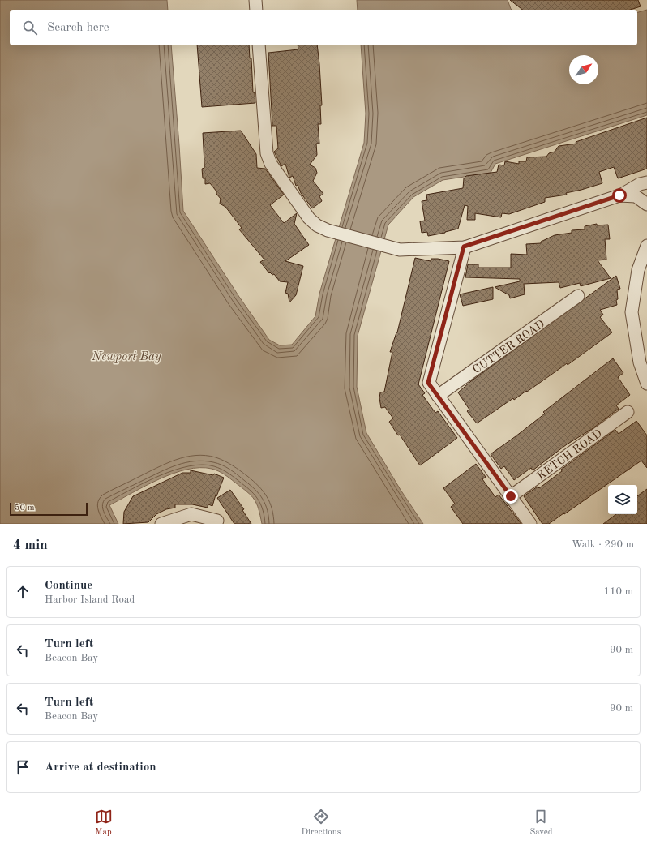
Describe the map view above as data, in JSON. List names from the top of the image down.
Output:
{
  "streets": {
    "street": ["CUTTER ROAD", "KETCH ROAD"]
  },
  "water": ["Newport Bay"],
  "scale_bar": "50 m",
  "north": "top right",
  "page": {
    "search": "Search here",
    "scale": "50 m",
    "heading": ["4 min", "Walk · 290 m"],
    "list": [
      ["Continue", "Harbor Island Road", "110 m"],
      ["Turn left", "Beacon Bay", "90 m"],
      ["Turn left", "Beacon Bay", "90 m"],
      "Arrive at destination"
    ],
    "nav": ["Map", "Directions", "Saved"]
  }
}
